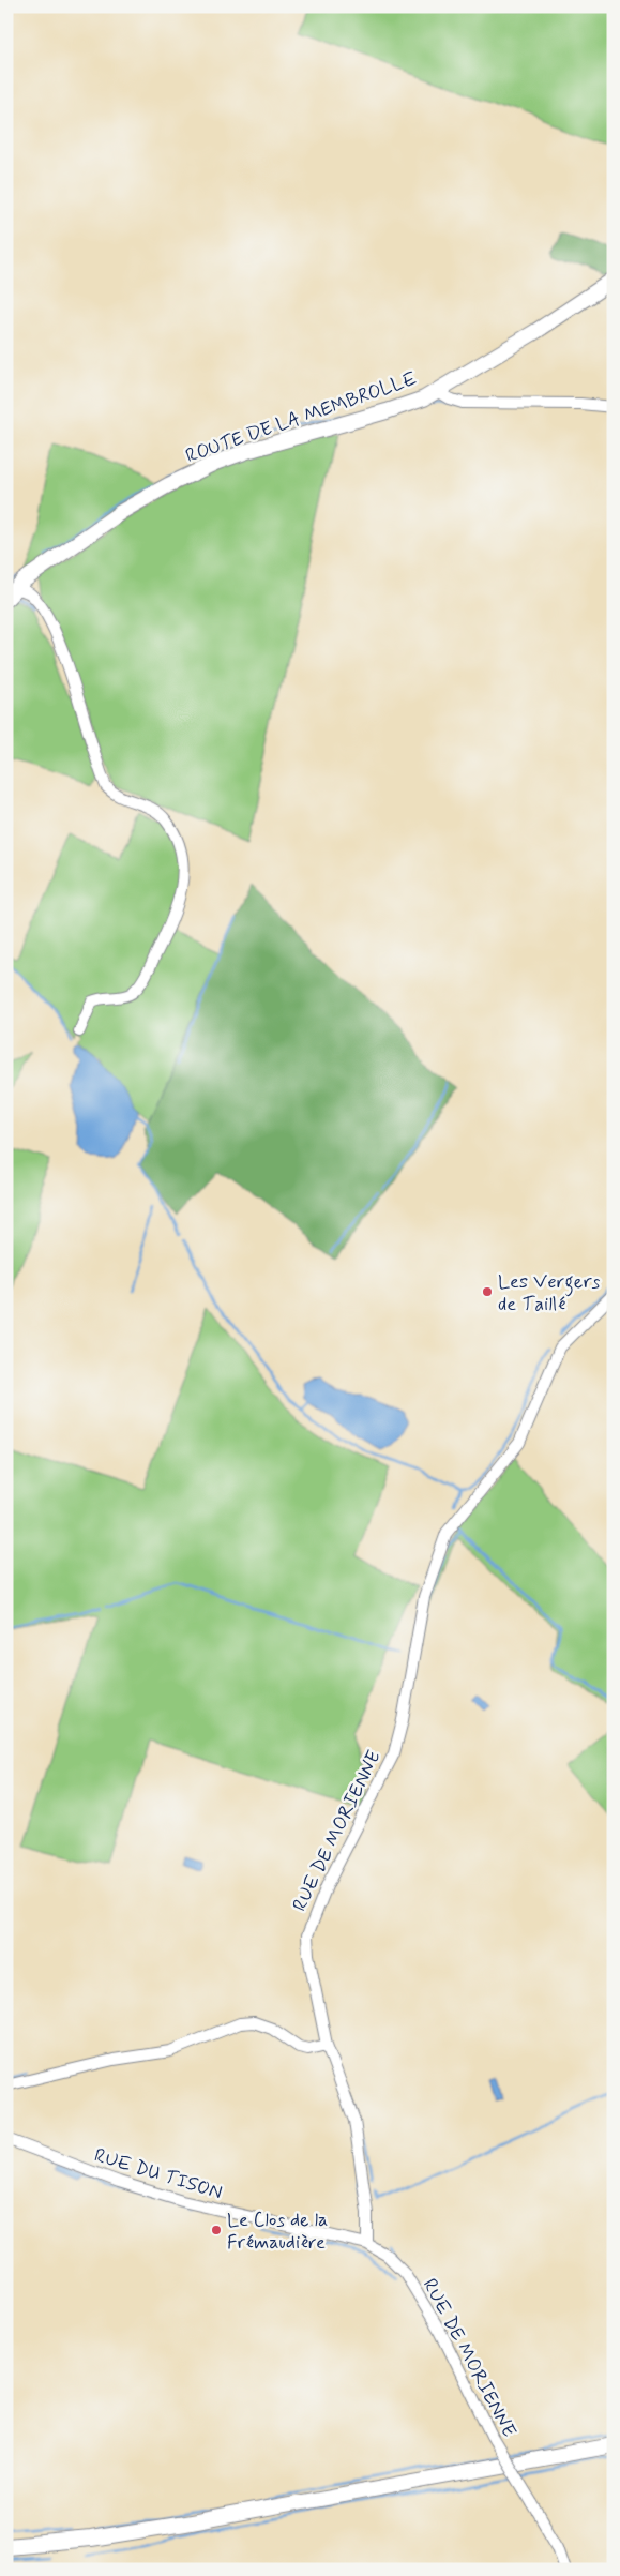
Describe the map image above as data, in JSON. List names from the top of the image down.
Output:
{
  "streets": {
    "street": ["ROUTE DE LA MEMBROLLE", "RUE DE MORIENNE", "RUE DU TISON"]
  },
  "crossings": [
    ["RUE DE MORIENNE", "RUE DU TISON"]
  ],
  "places": ["Les Vergers de Taillé", "Le Clos de la Frémaudière"]
}
